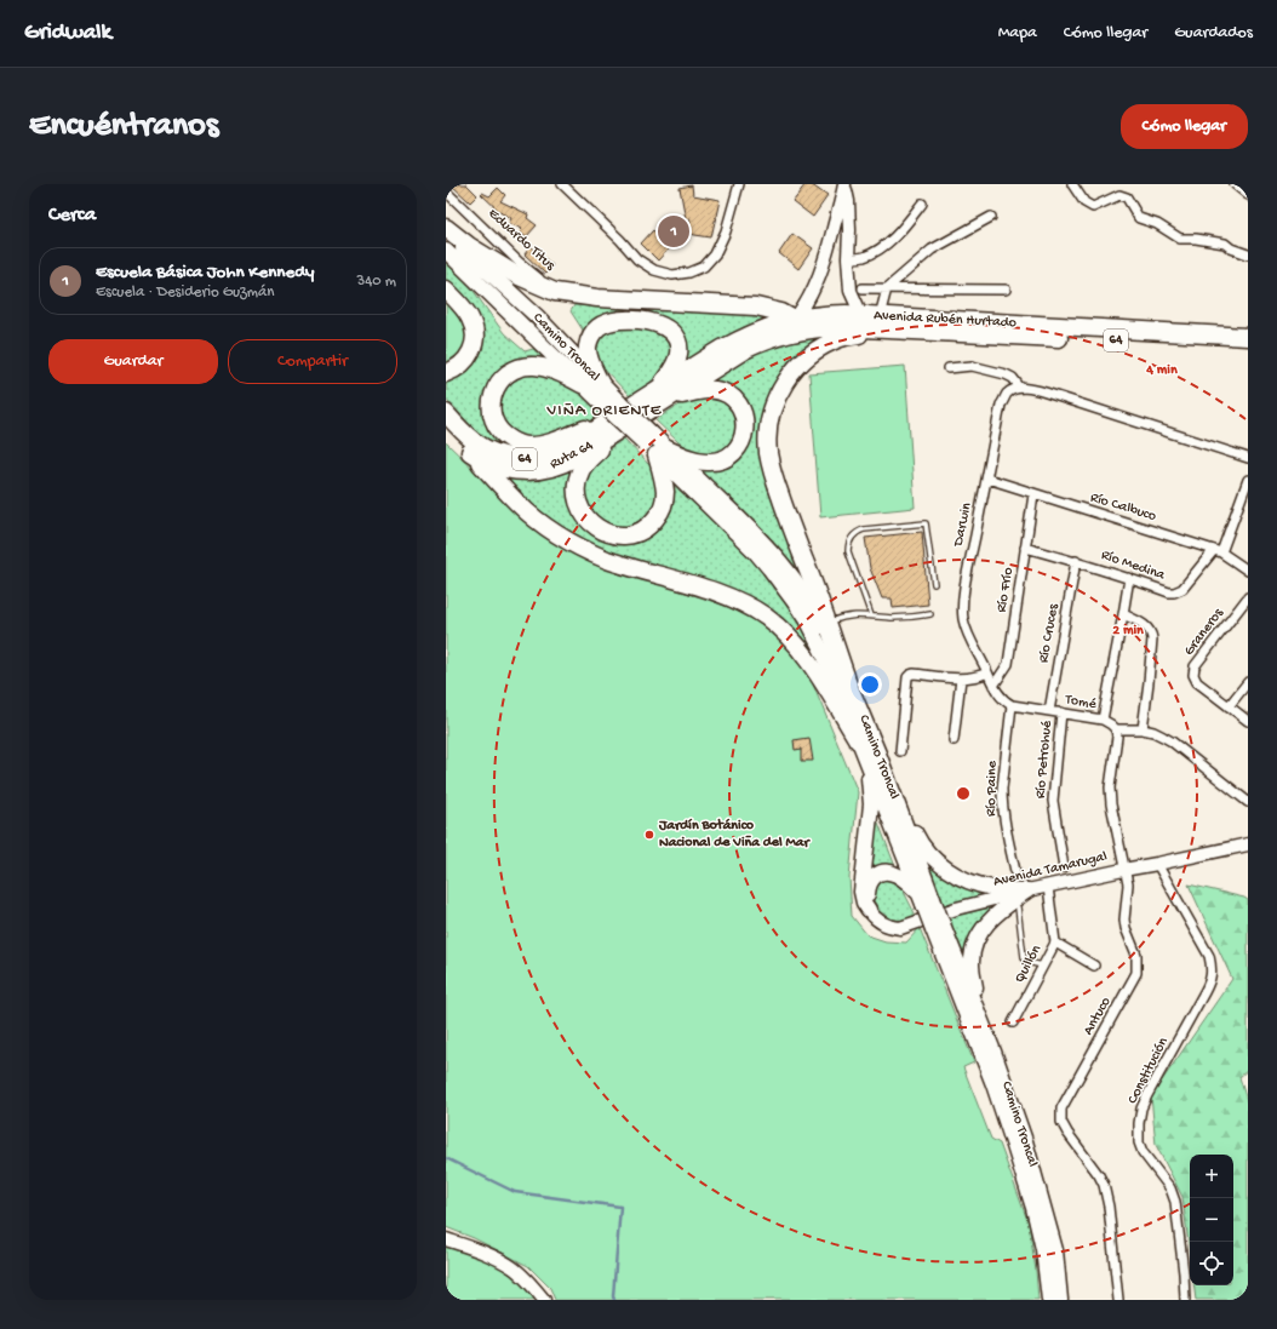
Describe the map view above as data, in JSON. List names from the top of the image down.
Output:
{
  "streets": {
    "highway": ["Avenida Rubén Hurtado", "64", "Ruta 64"],
    "main road": ["Camino Troncal"],
    "street": [
      "Eduardo Titus",
      "Río Calbuco",
      "Darwin",
      "Río Medina",
      "Río Frío",
      "Graneros",
      "Río Cruces",
      "Tomé",
      "Río Petrohué",
      "Río Paine",
      "Avenida Tamarugal",
      "Quillón",
      "Antuco",
      "Constitución"
    ]
  },
  "crossings": [
    ["Avenida Rubén Hurtado", "Camino Troncal"],
    ["Avenida Rubén Hurtado", "Ruta 64"],
    ["Camino Troncal", "Ruta 64"],
    ["Río Calbuco", "Darwin"],
    ["Río Calbuco", "Río Medina"],
    ["Río Calbuco", "Río Frío"],
    ["Río Medina", "Río Frío"],
    ["Río Medina", "Río Cruces"],
    ["Río Cruces", "Tomé"],
    ["Tomé", "Río Petrohué"],
    ["Tomé", "Río Paine"],
    ["Tomé", "Antuco"],
    ["Avenida Tamarugal", "Quillón"],
    ["Avenida Tamarugal", "Antuco"],
    ["Avenida Tamarugal", "Constitución"]
  ],
  "districts": ["VIÑA ORIENTE"],
  "places": ["Jardín Botánico Nacional de Viña del Mar"],
  "page": {
    "header": "Gridwalk",
    "nav": ["Mapa", "Cómo llegar", "Guardados"],
    "buttons": [
      "Cómo llegar",
      ["Guardar", "Compartir"]
    ],
    "title": "Encuéntranos",
    "heading": "Cerca",
    "pins": "1",
    "list": [
      {
        "mark": "1",
        "name": "Escuela Básica John Kennedy",
        "note": "Escuela · Desiderio Guzmán",
        "value": "340 m"
      }
    ],
    "map_buttons": ["+", "−"]
  },
  "rings": ["4 min", "2 min"]
}
